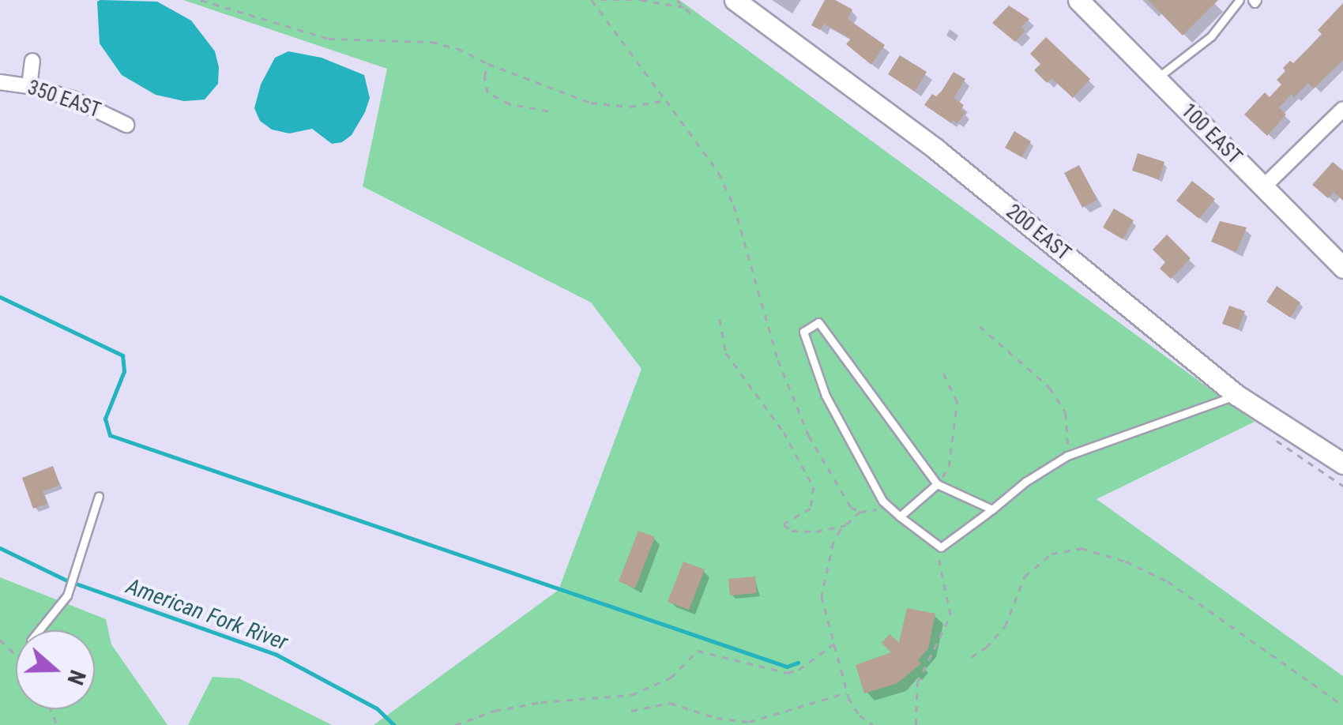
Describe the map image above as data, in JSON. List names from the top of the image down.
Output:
{
  "streets": {
    "street": ["350 EAST", "100 EAST", "200 EAST"]
  },
  "water": ["American Fork River"],
  "north": "right"
}
